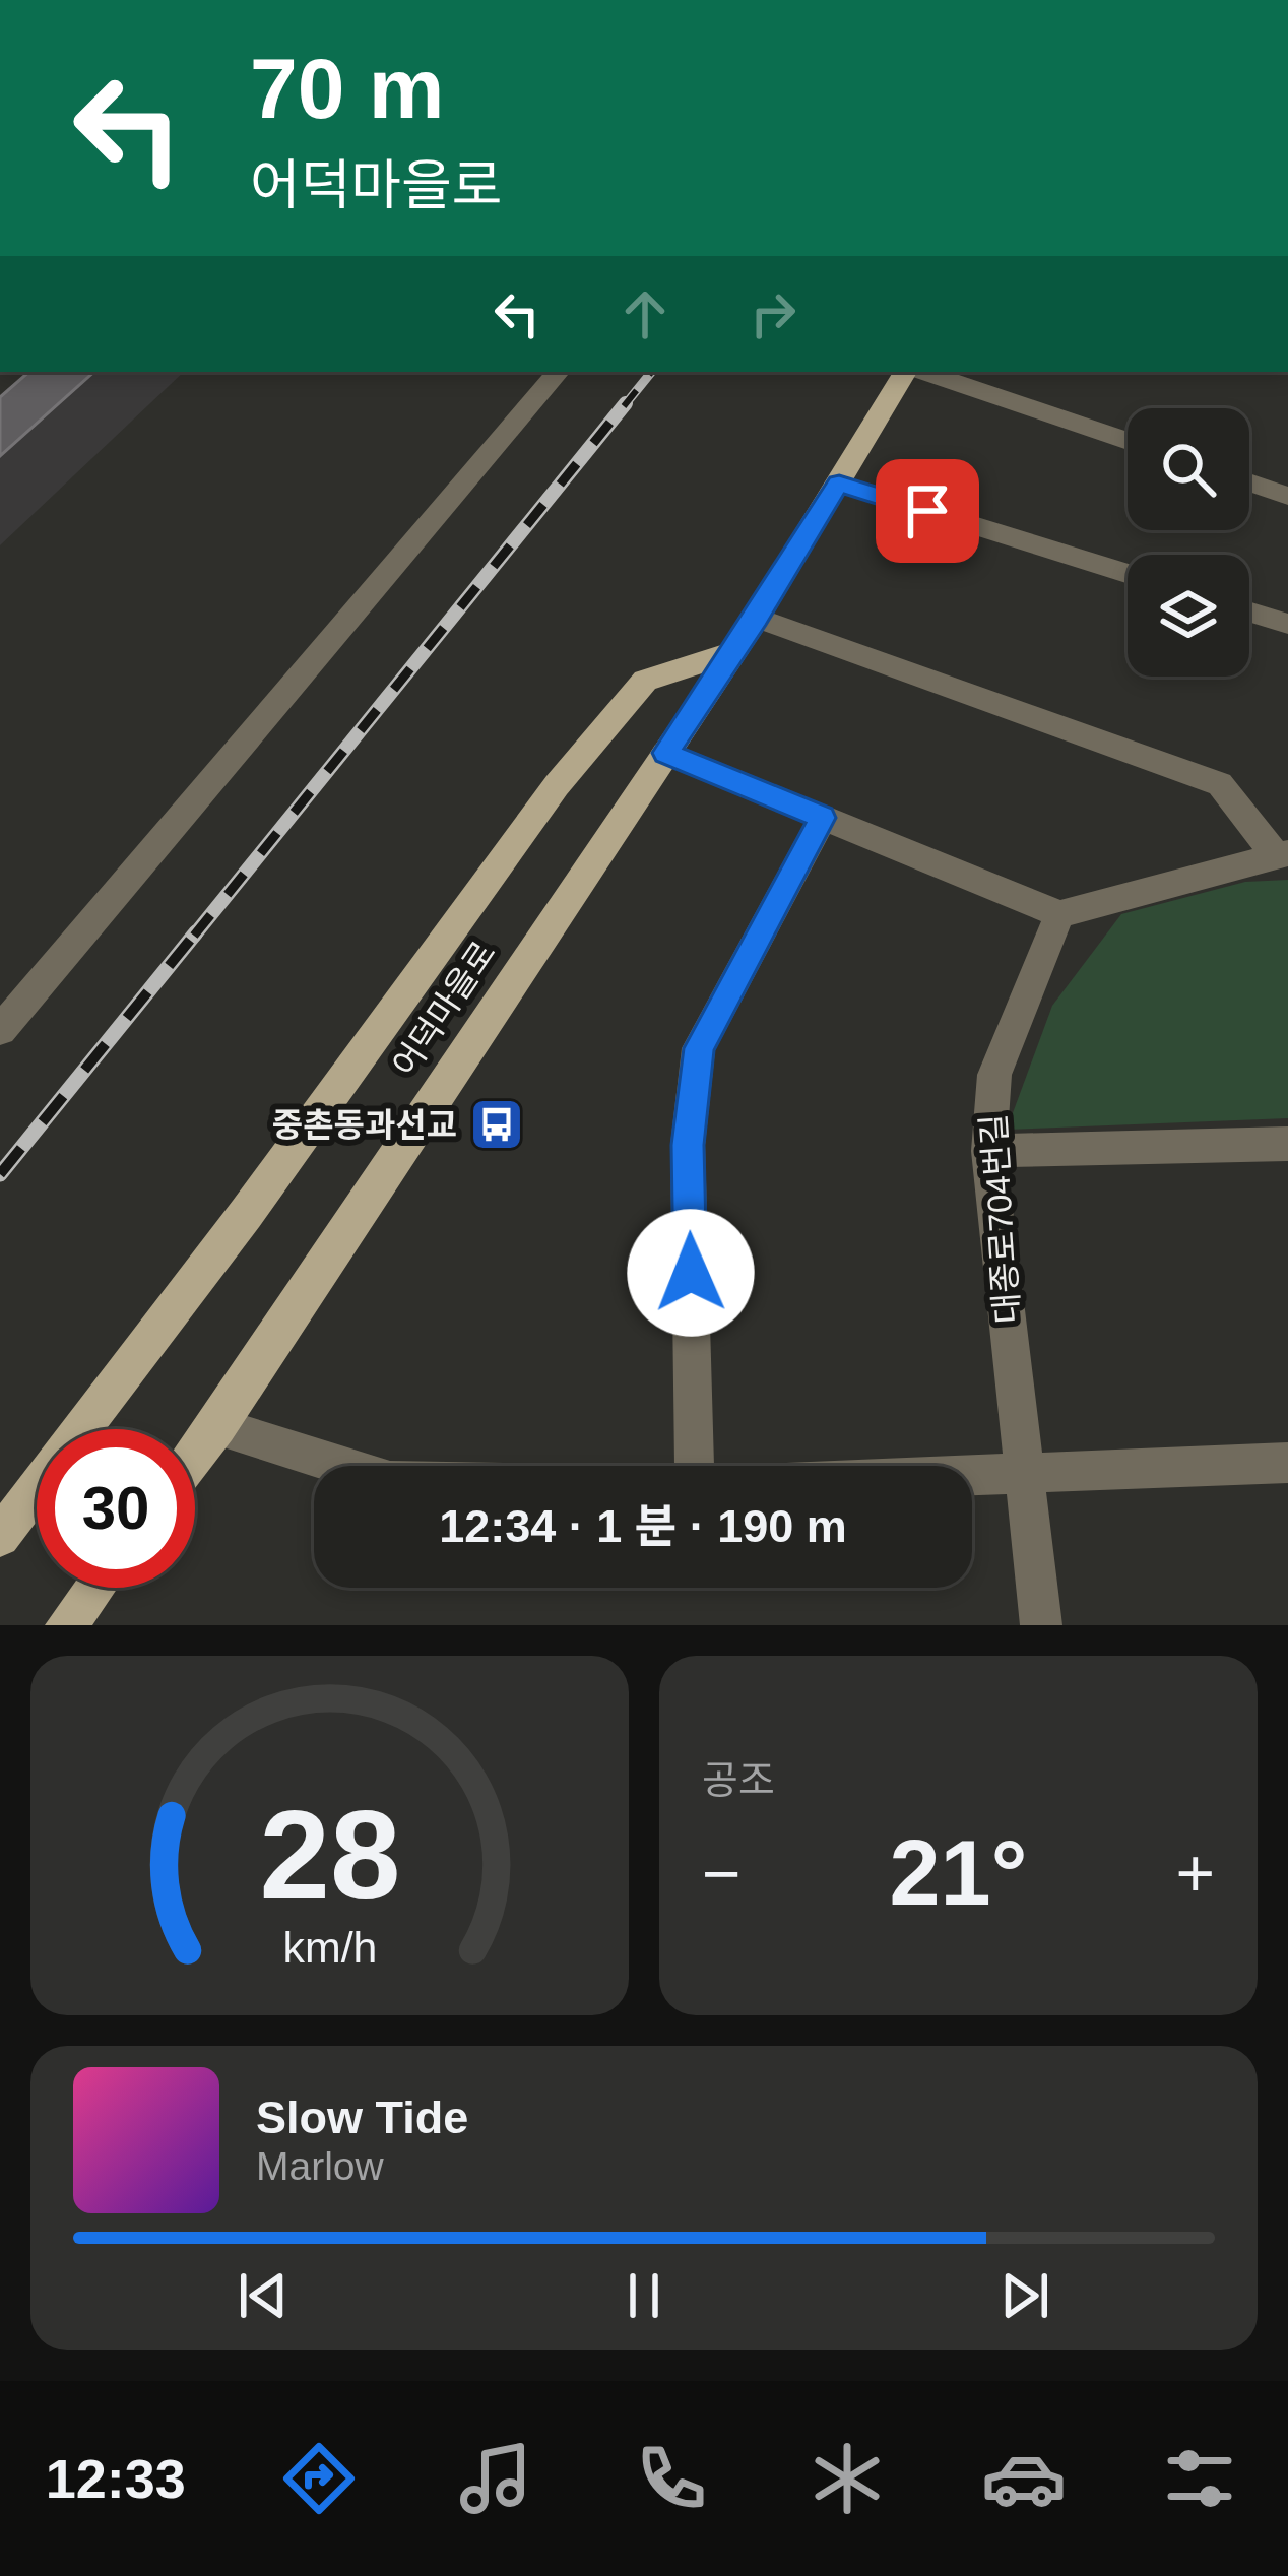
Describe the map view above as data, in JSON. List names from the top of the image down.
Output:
{
  "streets": {
    "main road": ["어덕마을로"],
    "street": ["대종로704번길"]
  },
  "places": {
    "bus stop": ["중촌동과선교"]
  },
  "page": {
    "turn": ["70 m", "어덕마을로"],
    "limit": "30",
    "trip": "12:34 · 1 분 · 190 m",
    "tile": "공조",
    "heat": ["−", "21°", "+"],
    "song": ["Slow Tide", "Marlow"],
    "tabs": "12:33",
    "gauge": ["28", "km/h"]
  }
}
